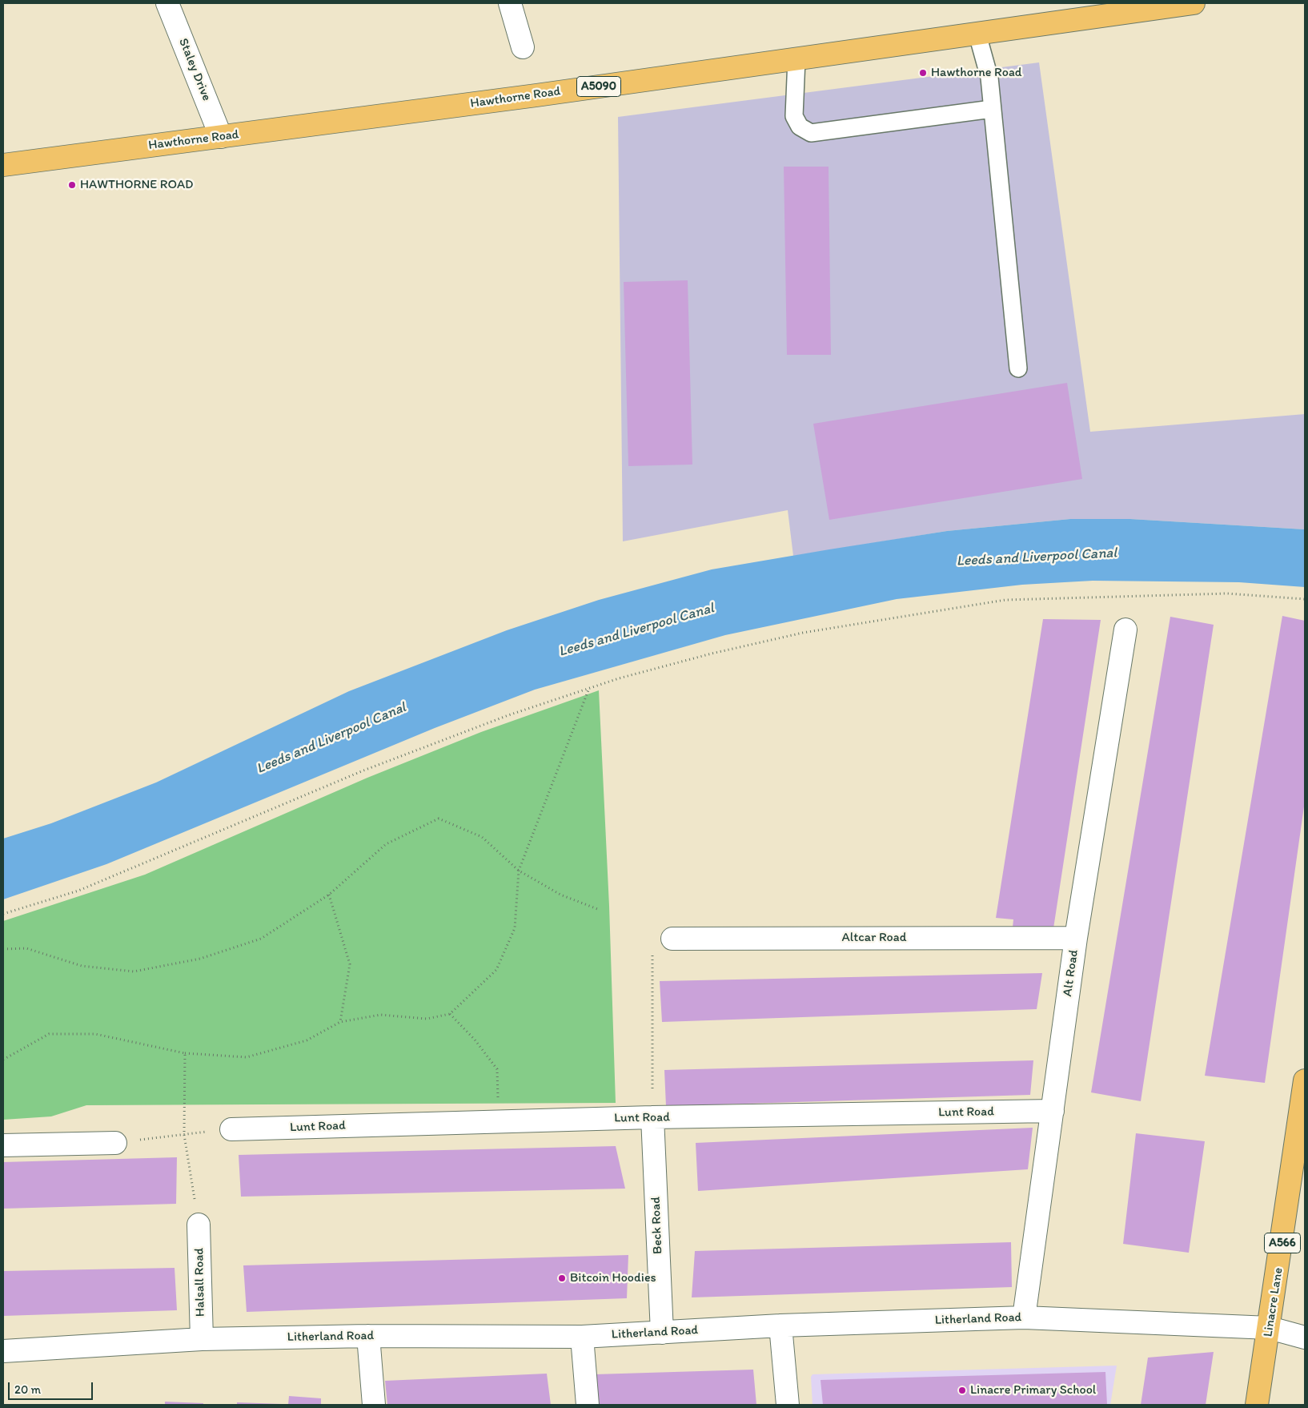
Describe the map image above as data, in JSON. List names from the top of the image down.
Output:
{
  "streets": {
    "main road": [
      "A5090",
      "Hawthorne Road",
      "A566",
      "Linacre Lane"
    ],
    "street": [
      "Staley Drive",
      "Altcar Road",
      "Alt Road",
      "Lunt Road",
      "Beck Road",
      "Halsall Road",
      "Litherland Road"
    ]
  },
  "crossings": [
    ["Staley Drive", "Hawthorne Road"],
    ["Altcar Road", "Alt Road"],
    ["Alt Road", "Lunt Road"],
    ["Alt Road", "Litherland Road"],
    ["Lunt Road", "Beck Road"],
    ["Beck Road", "Litherland Road"],
    ["Halsall Road", "Litherland Road"],
    ["Linacre Lane", "Litherland Road"]
  ],
  "water": ["Leeds and Liverpool Canal"],
  "places": [
    "Hawthorne Road",
    "HAWTHORNE ROAD",
    "Bitcoin Hoodies",
    "Linacre Primary School"
  ],
  "scale_bar": "20 m"
}
